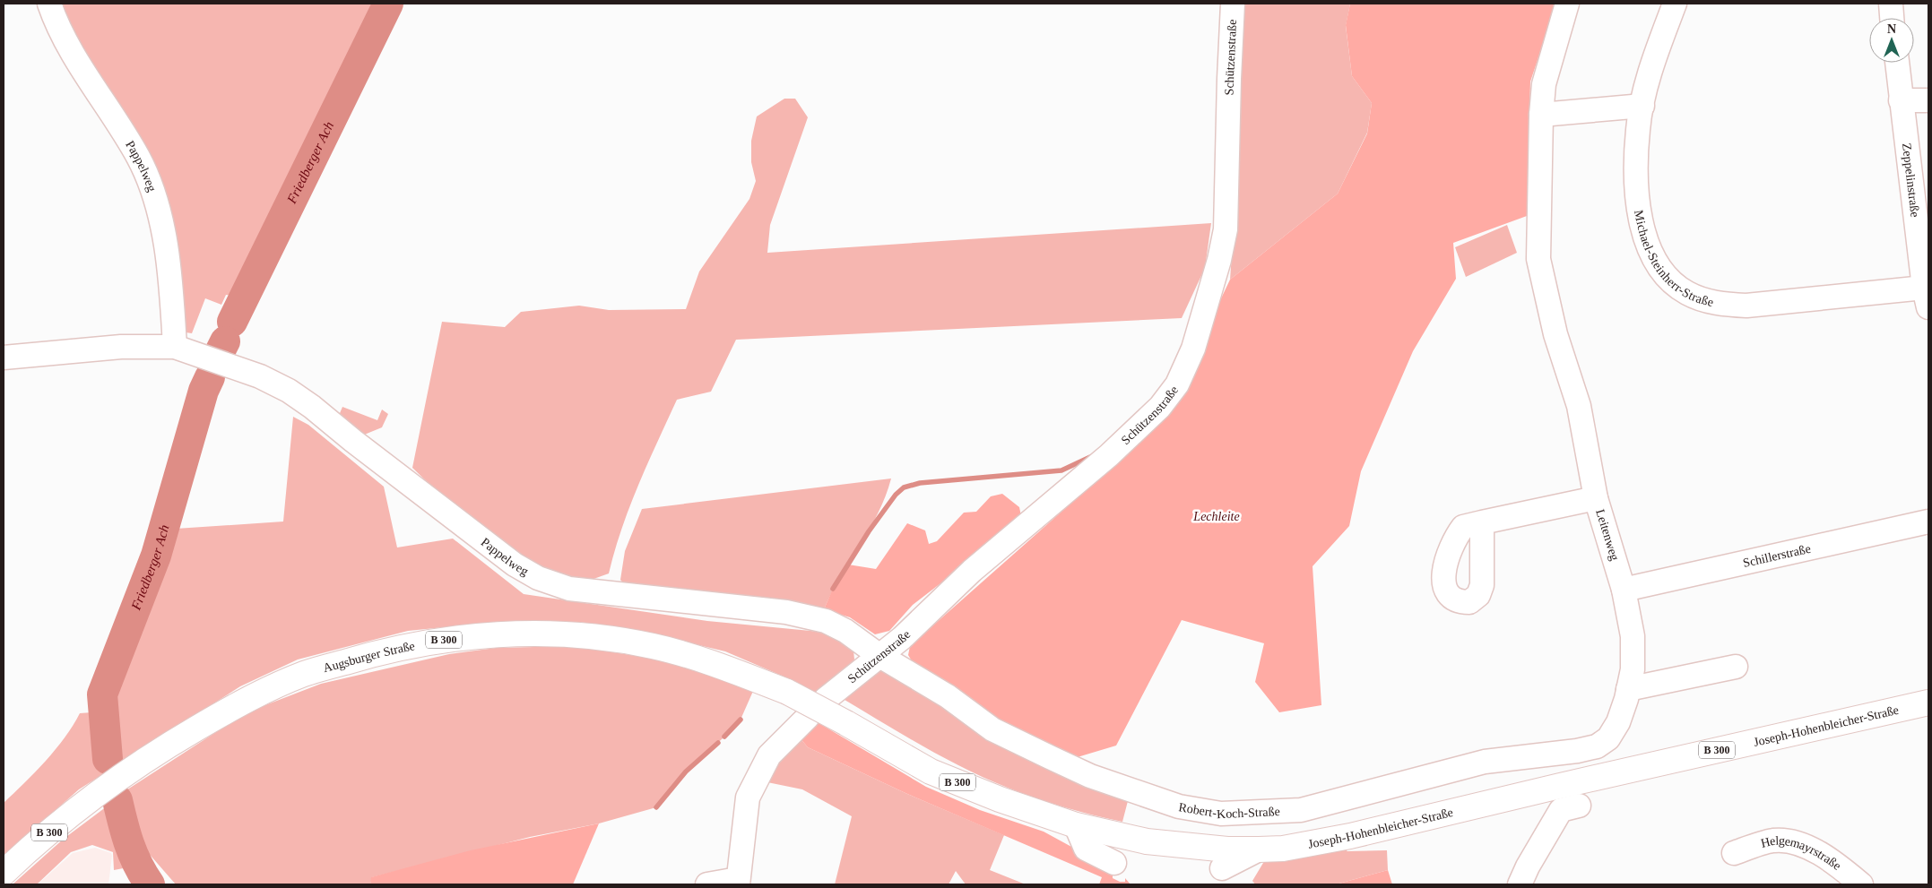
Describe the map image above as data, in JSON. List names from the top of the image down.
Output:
{
  "streets": {
    "main road": ["B 300", "Augsburger Straße", "Joseph-Hohenbleicher-Straße"],
    "street": [
      "Schützenstraße",
      "Pappelweg",
      "Zeppelinstraße",
      "Michael-Steinherr-Straße",
      "Leitenweg",
      "Schillerstraße",
      "Robert-Koch-Straße",
      "Helgemayrstraße"
    ]
  },
  "crossings": [
    ["Schützenstraße", "Pappelweg"],
    ["Schützenstraße", "Robert-Koch-Straße"],
    ["Pappelweg", "Robert-Koch-Straße"],
    ["Zeppelinstraße", "Michael-Steinherr-Straße"],
    ["Leitenweg", "Schillerstraße"],
    ["Leitenweg", "Robert-Koch-Straße"],
    ["Augsburger Straße", "Joseph-Hohenbleicher-Straße"]
  ],
  "water": ["Friedberger Ach"],
  "parks": ["Lechleite"],
  "north": "top"
}
